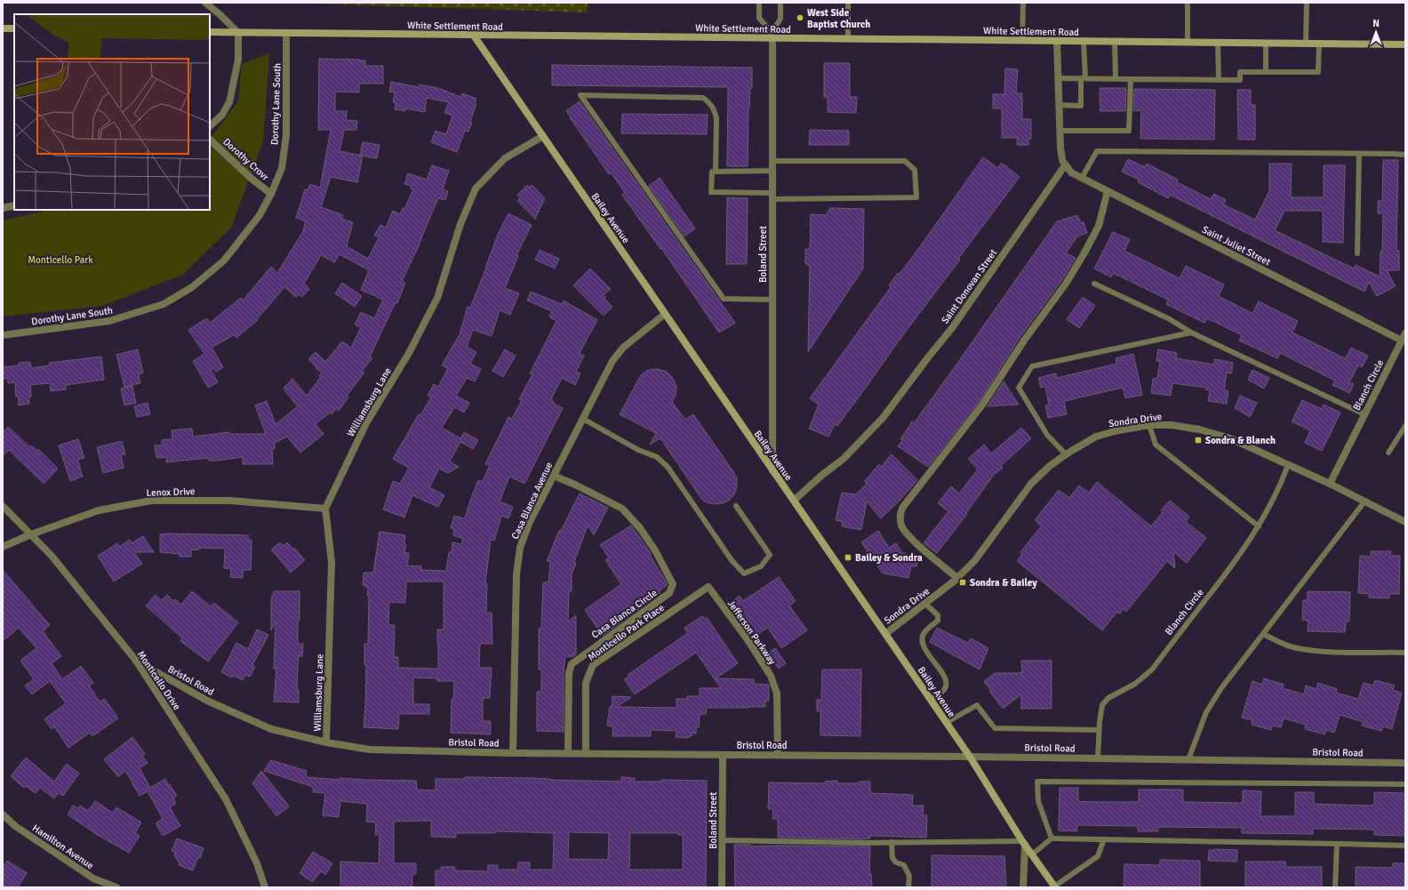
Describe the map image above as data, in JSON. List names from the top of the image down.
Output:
{
  "streets": {
    "main road": ["White Settlement Road", "Bailey Avenue"],
    "street": [
      "Dorothy Lane South",
      "Dorothy Crovr",
      "Saint Juliet Street",
      "Boland Street",
      "Saint Donovan Street",
      "Blanch Circle",
      "Williamsburg Lane",
      "Sondra Drive",
      "Lenox Drive",
      "Casa Blanca Avenue",
      "Casa Blanca Circle",
      "Monticello Park Place",
      "Jefferson Parkway",
      "Monticello Drive",
      "Bristol Road",
      "Hamilton Avenue"
    ]
  },
  "crossings": [
    ["White Settlement Road", "Dorothy Lane South"],
    ["White Settlement Road", "Bailey Avenue"],
    ["White Settlement Road", "Boland Street"],
    ["Dorothy Lane South", "Dorothy Crovr"],
    ["Bailey Avenue", "Boland Street"],
    ["Bailey Avenue", "Saint Donovan Street"],
    ["Bailey Avenue", "Williamsburg Lane"],
    ["Bailey Avenue", "Sondra Drive"],
    ["Bailey Avenue", "Casa Blanca Avenue"],
    ["Bailey Avenue", "Bristol Road"],
    ["Saint Juliet Street", "Saint Donovan Street"],
    ["Saint Juliet Street", "Blanch Circle"],
    ["Boland Street", "Bristol Road"],
    ["Blanch Circle", "Sondra Drive"],
    ["Blanch Circle", "Bristol Road"],
    ["Williamsburg Lane", "Lenox Drive"],
    ["Williamsburg Lane", "Bristol Road"],
    ["Lenox Drive", "Monticello Drive"],
    ["Casa Blanca Avenue", "Casa Blanca Circle"],
    ["Casa Blanca Avenue", "Bristol Road"],
    ["Casa Blanca Circle", "Bristol Road"],
    ["Monticello Park Place", "Jefferson Parkway"],
    ["Monticello Park Place", "Bristol Road"],
    ["Jefferson Parkway", "Bristol Road"],
    ["Monticello Drive", "Bristol Road"]
  ],
  "parks": ["Monticello Park"],
  "places": {
    "other": ["West Side Baptist Church"],
    "transit": ["Sondra & Blanch", "Bailey & Sondra", "Sondra & Bailey"]
  },
  "north": "top"
}
